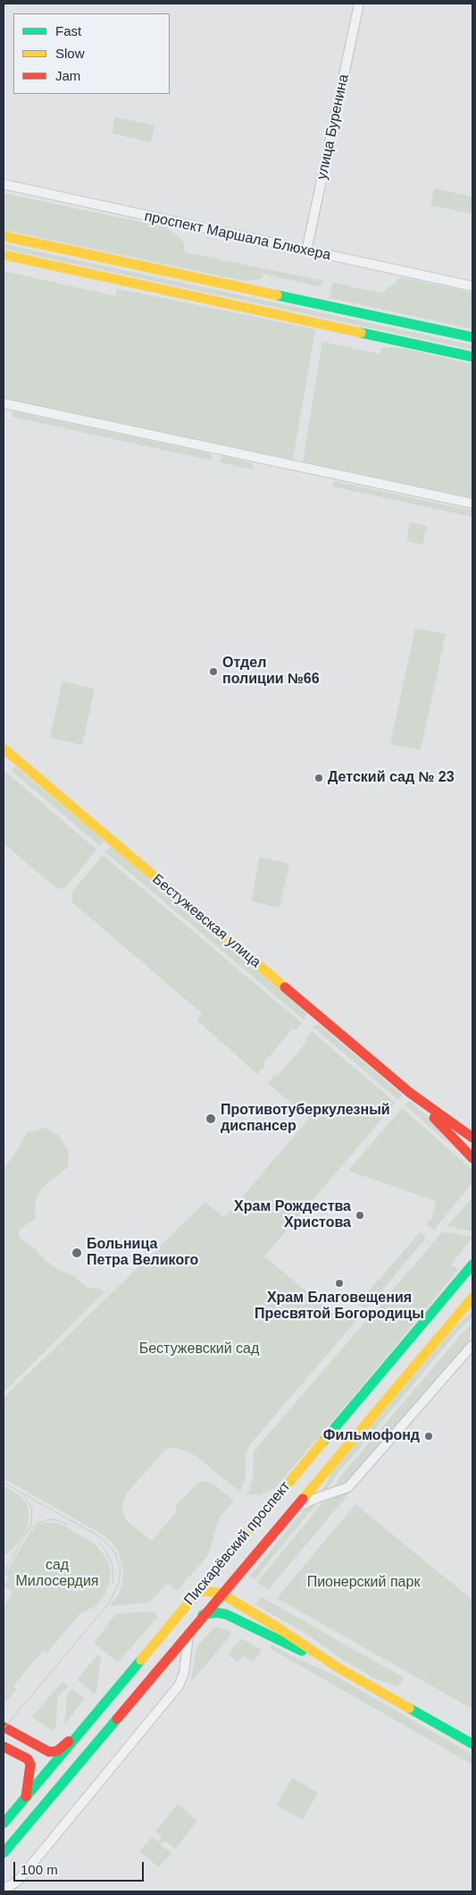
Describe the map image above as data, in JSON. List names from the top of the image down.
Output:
{
  "streets": {
    "main road": ["Бестужевская улица", "Пискарёвский проспект"],
    "street": ["улица Буренина", "проспект Маршала Блюхера"]
  },
  "crossings": [
    ["улица Буренина", "проспект Маршала Блюхера"]
  ],
  "parks": ["Бестужевский сад", "сад Милосердия", "Пионерский парк"],
  "places": [
    "Отдел полиции №66",
    "Детский сад № 23",
    "Противотуберкулезный диспансер",
    "Храм Рождества Христова",
    "Больница Петра Великого",
    "Храм Благовещения Пресвятой Богородицы",
    "Фильмофонд"
  ],
  "legend": ["Fast", "Slow", "Jam"],
  "scale_bar": "100 m"
}
